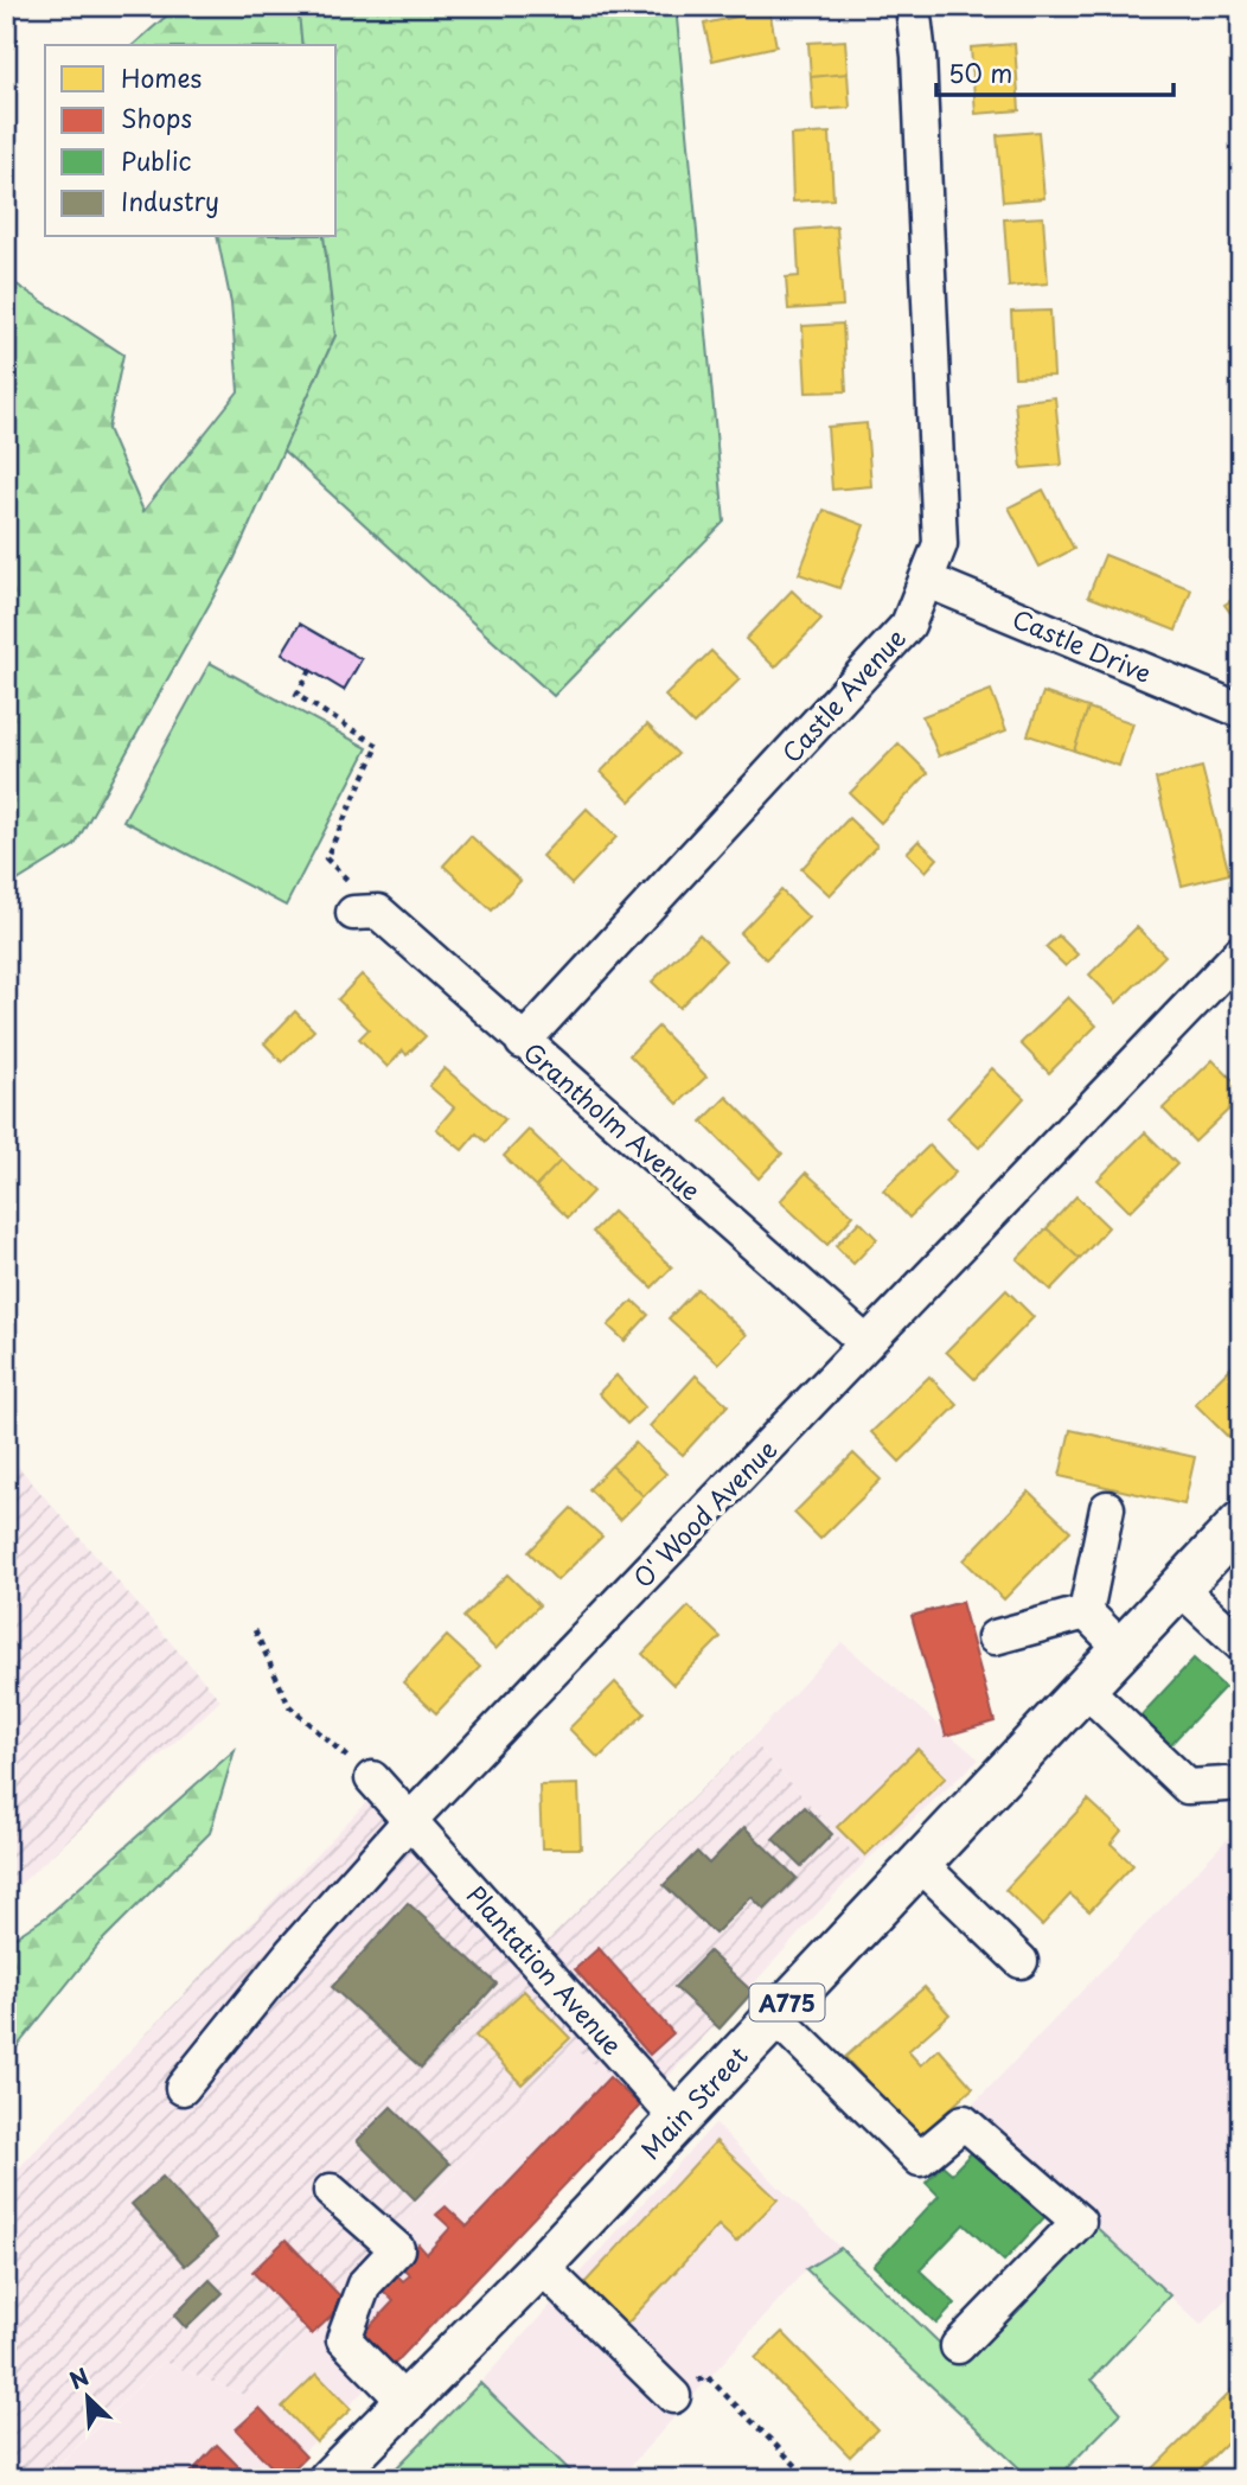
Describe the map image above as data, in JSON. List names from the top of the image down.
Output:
{
  "streets": {
    "main road": ["A775", "Main Street"],
    "street": [
      "Castle Drive",
      "Castle Avenue",
      "Grantholm Avenue",
      "O' Wood Avenue",
      "Plantation Avenue"
    ]
  },
  "crossings": [
    ["Castle Drive", "Castle Avenue"],
    ["Castle Avenue", "Grantholm Avenue"],
    ["Grantholm Avenue", "O' Wood Avenue"],
    ["O' Wood Avenue", "Plantation Avenue"],
    ["Plantation Avenue", "Main Street"]
  ],
  "legend": [
    "Homes",
    "Shops",
    "Public",
    "Industry"
  ],
  "scale_bar": "50 m",
  "north": "top left"
}
